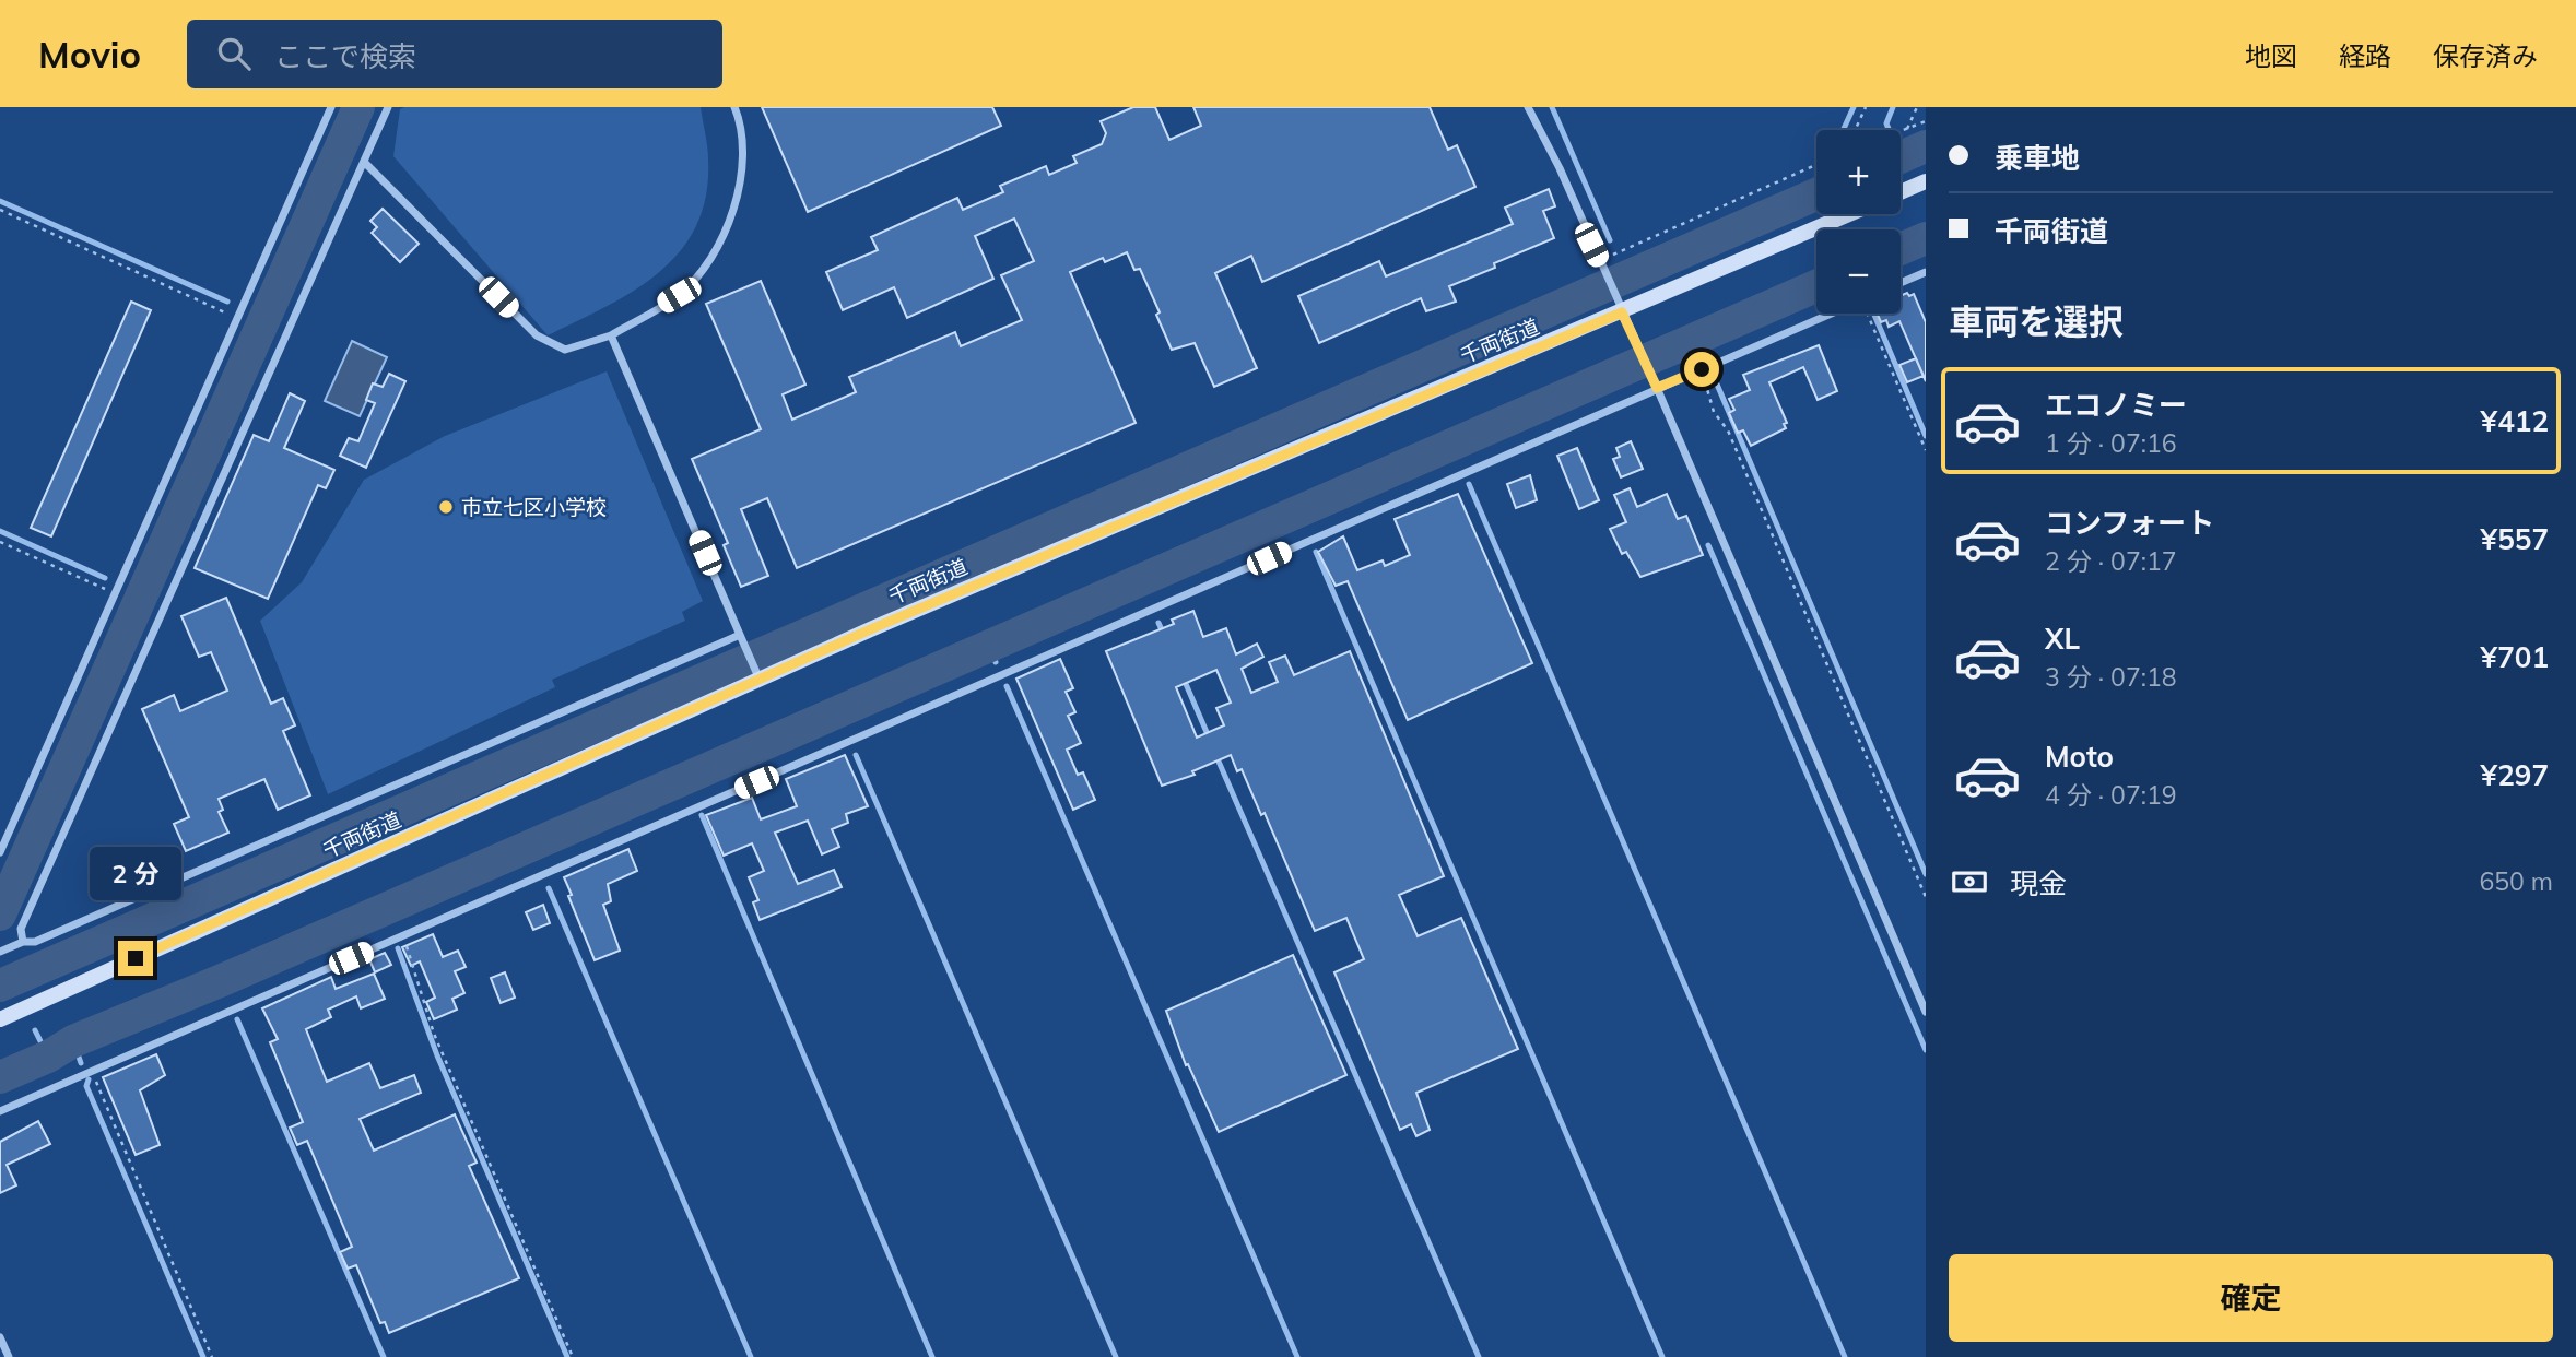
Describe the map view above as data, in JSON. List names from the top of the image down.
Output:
{
  "streets": {
    "street": ["千両街道"]
  },
  "places": ["市立七区小学校"],
  "page": {
    "header": "Movio",
    "search": "ここで検索",
    "nav": ["地図", "経路", "保存済み"],
    "banner": ["乗車地", "千両街道"],
    "map_buttons": ["+", "−"],
    "heading": "車両を選択",
    "list": [
      {
        "name": "エコノミー",
        "note": "1 分 · 07:16",
        "value": "¥412"
      },
      {
        "name": "コンフォート",
        "note": "2 分 · 07:17",
        "value": "¥557"
      },
      {
        "name": "XL",
        "note": "3 分 · 07:18",
        "value": "¥701"
      },
      {
        "name": "Moto",
        "note": "4 分 · 07:19",
        "value": "¥297"
      }
    ],
    "pay": ["現金", "650 m"],
    "bubble": "2 分",
    "buttons": "確定"
  }
}
